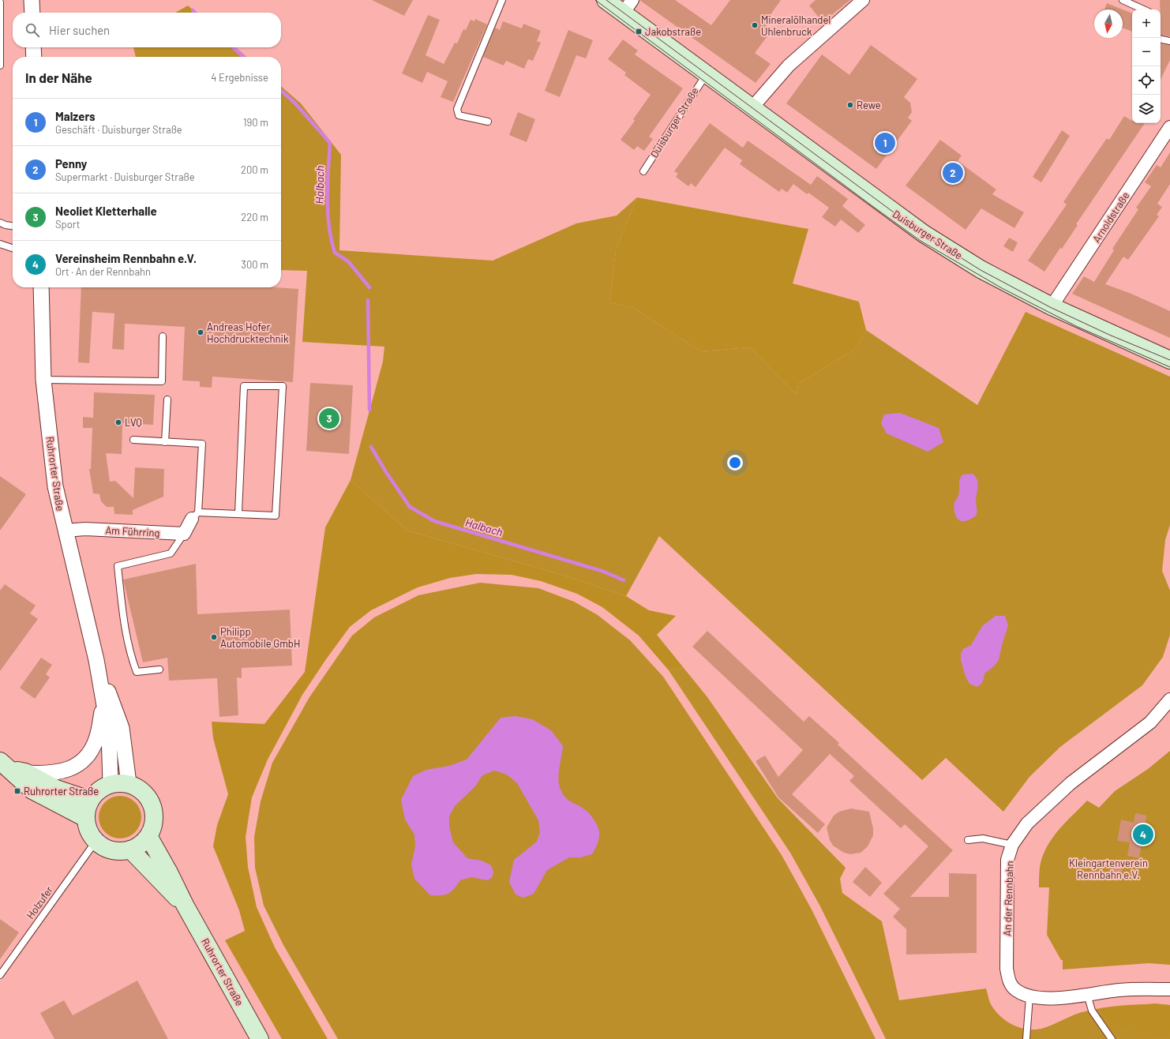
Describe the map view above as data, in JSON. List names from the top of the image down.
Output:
{
  "streets": {
    "main road": ["Duisburger Straße", "Ruhrorter Straße"],
    "street": ["Arnoldstraße", "Am Führring", "An der Rennbahn"],
    "lane": ["Holzufer"]
  },
  "crossings": [
    ["Duisburger Straße", "Arnoldstraße"],
    ["Ruhrorter Straße", "Am Führring"],
    ["Ruhrorter Straße", "Holzufer"]
  ],
  "water": ["Halbach"],
  "parks": ["Kleingartenverein Rennbahn e.V."],
  "places": {
    "other": [
      "Mineralölhandel Uhlenbruck",
      "Rewe",
      "Andreas Hofer Hochdrucktechnik",
      "LVQ",
      "Philipp Automobile GmbH"
    ],
    "transit": ["Jakobstraße", "Ruhrorter Straße"]
  },
  "north": "bottom",
  "page": {
    "map_buttons": ["+", "−"],
    "search": "Hier suchen",
    "heading": ["In der Nähe", "4 Ergebnisse"],
    "list": [
      {
        "mark": "1",
        "name": "Malzers",
        "note": "Geschäft · Duisburger Straße",
        "value": "190 m"
      },
      {
        "mark": "2",
        "name": "Penny",
        "note": "Supermarkt · Duisburger Straße",
        "value": "200 m"
      },
      {
        "mark": "3",
        "name": "Neoliet Kletterhalle",
        "note": "Sport",
        "value": "220 m"
      },
      {
        "mark": "4",
        "name": "Vereinsheim Rennbahn e.V.",
        "note": "Ort · An der Rennbahn",
        "value": "300 m"
      }
    ],
    "pins": [
      "1",
      "2",
      "3",
      "4"
    ]
  }
}
